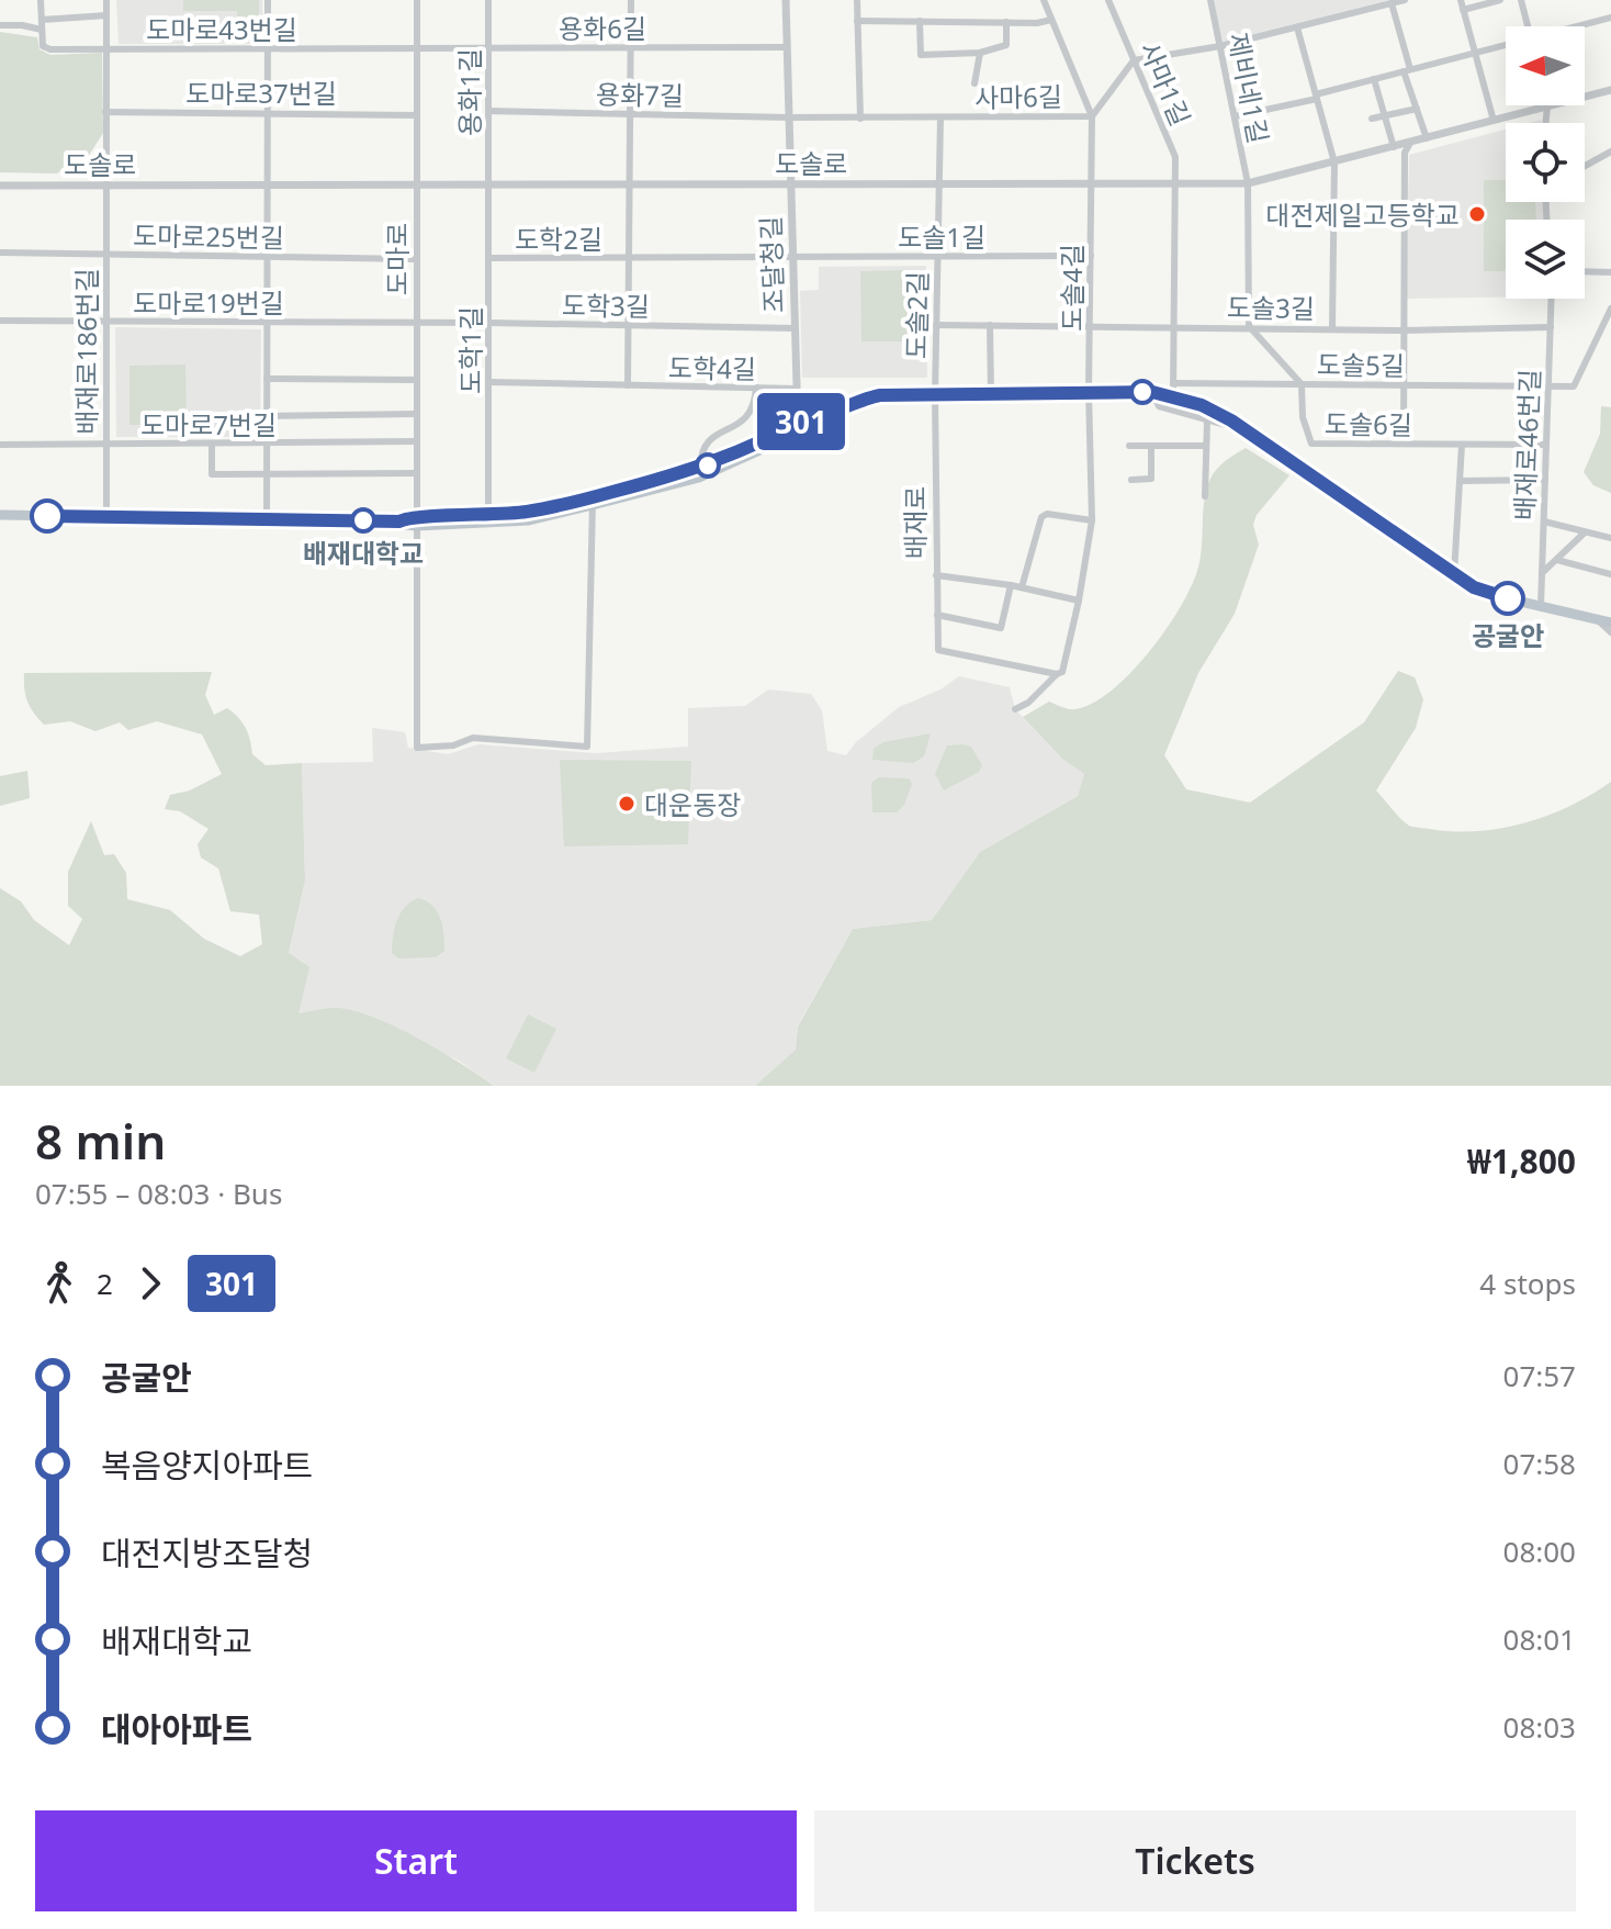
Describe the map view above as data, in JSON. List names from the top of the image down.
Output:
{
  "streets": {
    "street": [
      "용화6길",
      "도마로43번길",
      "사마1길",
      "제비네1길",
      "도마로37번길",
      "용화1길",
      "용화7길",
      "사마6길",
      "도솔로",
      "도마로25번길",
      "도솔1길",
      "도학2길",
      "도마로",
      "조달청길",
      "도솔4길",
      "도마로19번길",
      "도학3길",
      "도솔3길",
      "도솔2길",
      "도학1길",
      "배재로186번길",
      "도솔5길",
      "도학4길",
      "도마로7번길",
      "도솔6길",
      "배재로46번길",
      "배재로"
    ]
  },
  "crossings": [
    ["용화6길", "도마로43번길"],
    ["용화6길", "용화1길"],
    ["용화6길", "도학2길"],
    ["용화6길", "도마로"],
    ["용화6길", "조달청길"],
    ["도마로43번길", "도마로"],
    ["도마로43번길", "배재로186번길"],
    ["사마1길", "사마6길"],
    ["사마1길", "도솔로"],
    ["제비네1길", "도솔로"],
    ["도마로37번길", "도마로"],
    ["도마로37번길", "배재로186번길"],
    ["용화1길", "용화7길"],
    ["용화1길", "도솔로"],
    ["용화1길", "도학1길"],
    ["용화7길", "사마6길"],
    ["용화7길", "도학2길"],
    ["용화7길", "조달청길"],
    ["사마6길", "조달청길"],
    ["사마6길", "도솔4길"],
    ["사마6길", "도솔2길"],
    ["도솔로", "도학2길"],
    ["도솔로", "도마로"],
    ["도솔로", "조달청길"],
    ["도솔로", "도솔4길"],
    ["도솔로", "도솔2길"],
    ["도솔로", "도학1길"],
    ["도솔로", "배재로186번길"],
    ["도마로25번길", "도마로"],
    ["도마로25번길", "배재로186번길"],
    ["도솔1길", "도학2길"],
    ["도솔1길", "조달청길"],
    ["도솔1길", "도솔4길"],
    ["도솔1길", "도솔2길"],
    ["도학2길", "조달청길"],
    ["도학2길", "도학3길"],
    ["도학2길", "도학1길"],
    ["도마로", "도마로19번길"],
    ["도마로", "도학3길"],
    ["도마로", "도마로7번길"],
    ["조달청길", "도학3길"],
    ["조달청길", "도학4길"],
    ["도솔4길", "도솔3길"],
    ["도솔4길", "배재로"],
    ["도마로19번길", "도학3길"],
    ["도마로19번길", "배재로186번길"],
    ["도학3길", "도학1길"],
    ["도솔3길", "도솔2길"],
    ["도솔3길", "도솔6길"],
    ["도솔3길", "배재로46번길"],
    ["도솔2길", "배재로"],
    ["도학1길", "도학4길"],
    ["배재로186번길", "도마로7번길"],
    ["도솔5길", "도솔6길"],
    ["도솔5길", "배재로46번길"],
    ["도솔6길", "배재로46번길"]
  ],
  "places": [
    "대전제일고등학교",
    "배재대학교",
    "공굴안",
    "대운동장"
  ],
  "lines": ["bus line 301"],
  "north": "left",
  "page": {
    "on_map": "301",
    "heading": ["8 min", "07:55 – 08:03 · Bus", "₩1,800"],
    "legs": ["2", "301", "4 stops"],
    "list": [
      {
        "name": "공굴안",
        "value": "07:57"
      },
      {
        "name": "복음양지아파트",
        "value": "07:58"
      },
      {
        "name": "대전지방조달청",
        "value": "08:00"
      },
      {
        "name": "배재대학교",
        "value": "08:01"
      },
      {
        "name": "대아아파트",
        "value": "08:03"
      }
    ],
    "buttons": ["Start", "Tickets"]
  }
}
